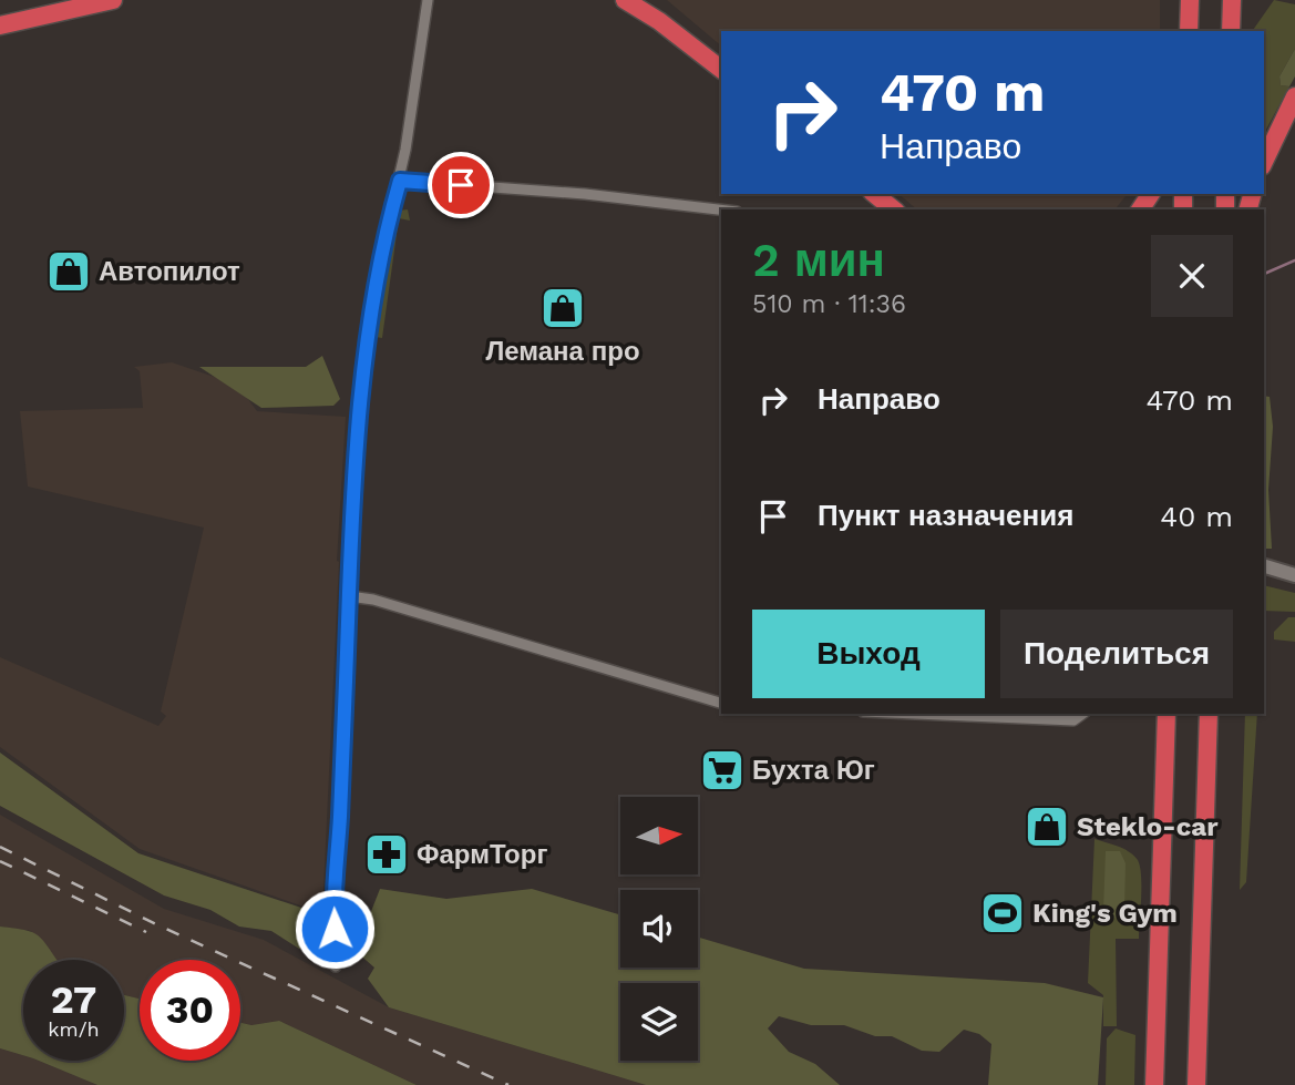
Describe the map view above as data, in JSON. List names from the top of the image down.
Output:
{
  "places": {
    "shop": ["Автопилот", "Лемана про", "Steklo-car"],
    "supermarket": ["Бухта Юг"],
    "pharmacy": ["ФармТорг"],
    "sports": ["King's Gym"]
  },
  "north": "right",
  "page": {
    "turn": ["470 m", "Направо"],
    "heading": ["2 мин", "510 m · 11:36"],
    "list": [
      {
        "name": "Направо",
        "value": "470 m"
      },
      {
        "name": "Пункт назначения",
        "value": "40 m"
      }
    ],
    "buttons": ["Выход", "Поделиться"],
    "speed": "27 km/h",
    "limit": "30"
  }
}
